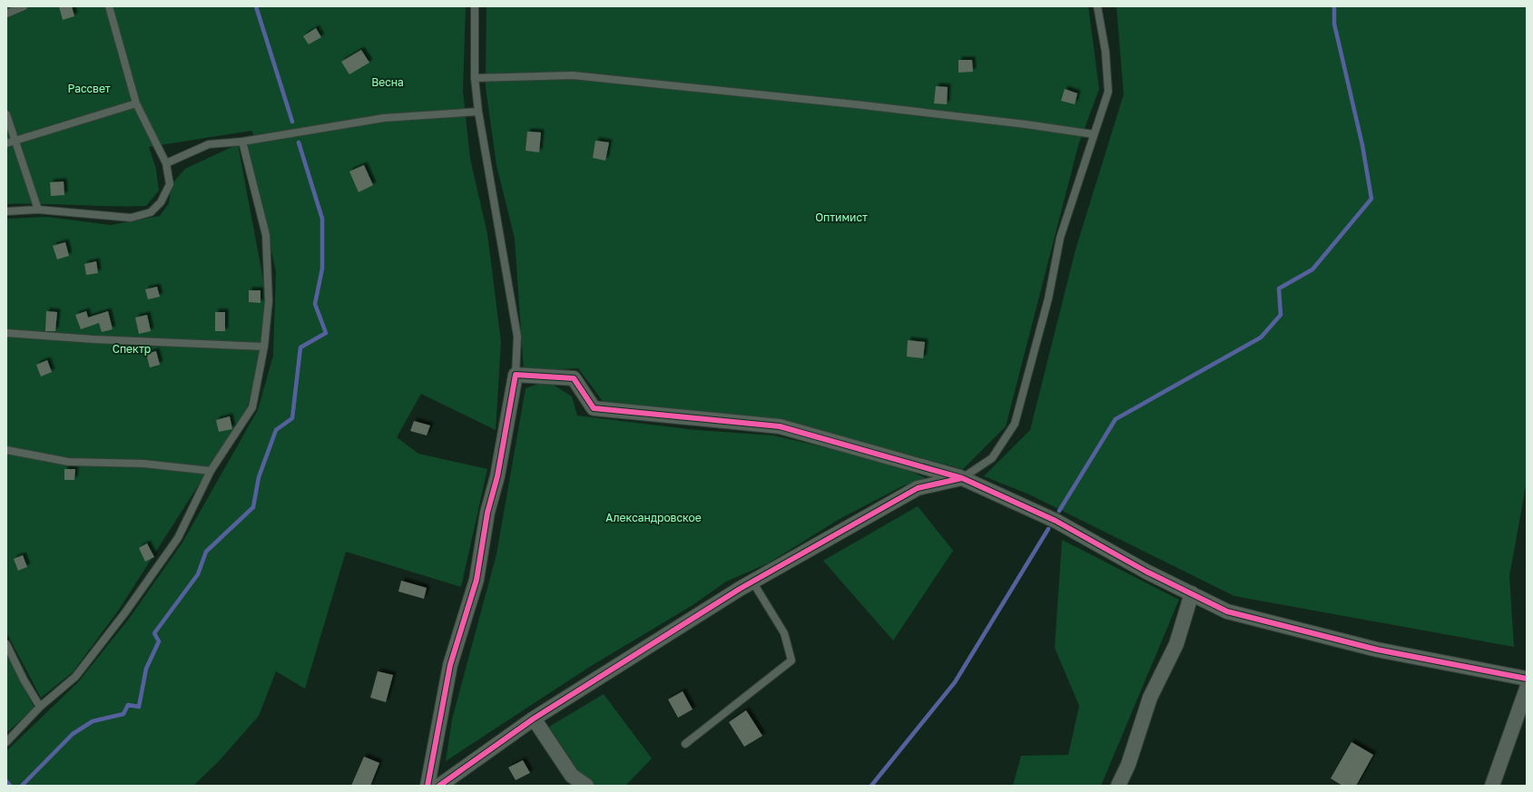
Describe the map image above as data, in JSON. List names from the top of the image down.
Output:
{
  "parks": [
    "Весна",
    "Рассвет",
    "Оптимист",
    "Спектр",
    "Александровское"
  ]
}
